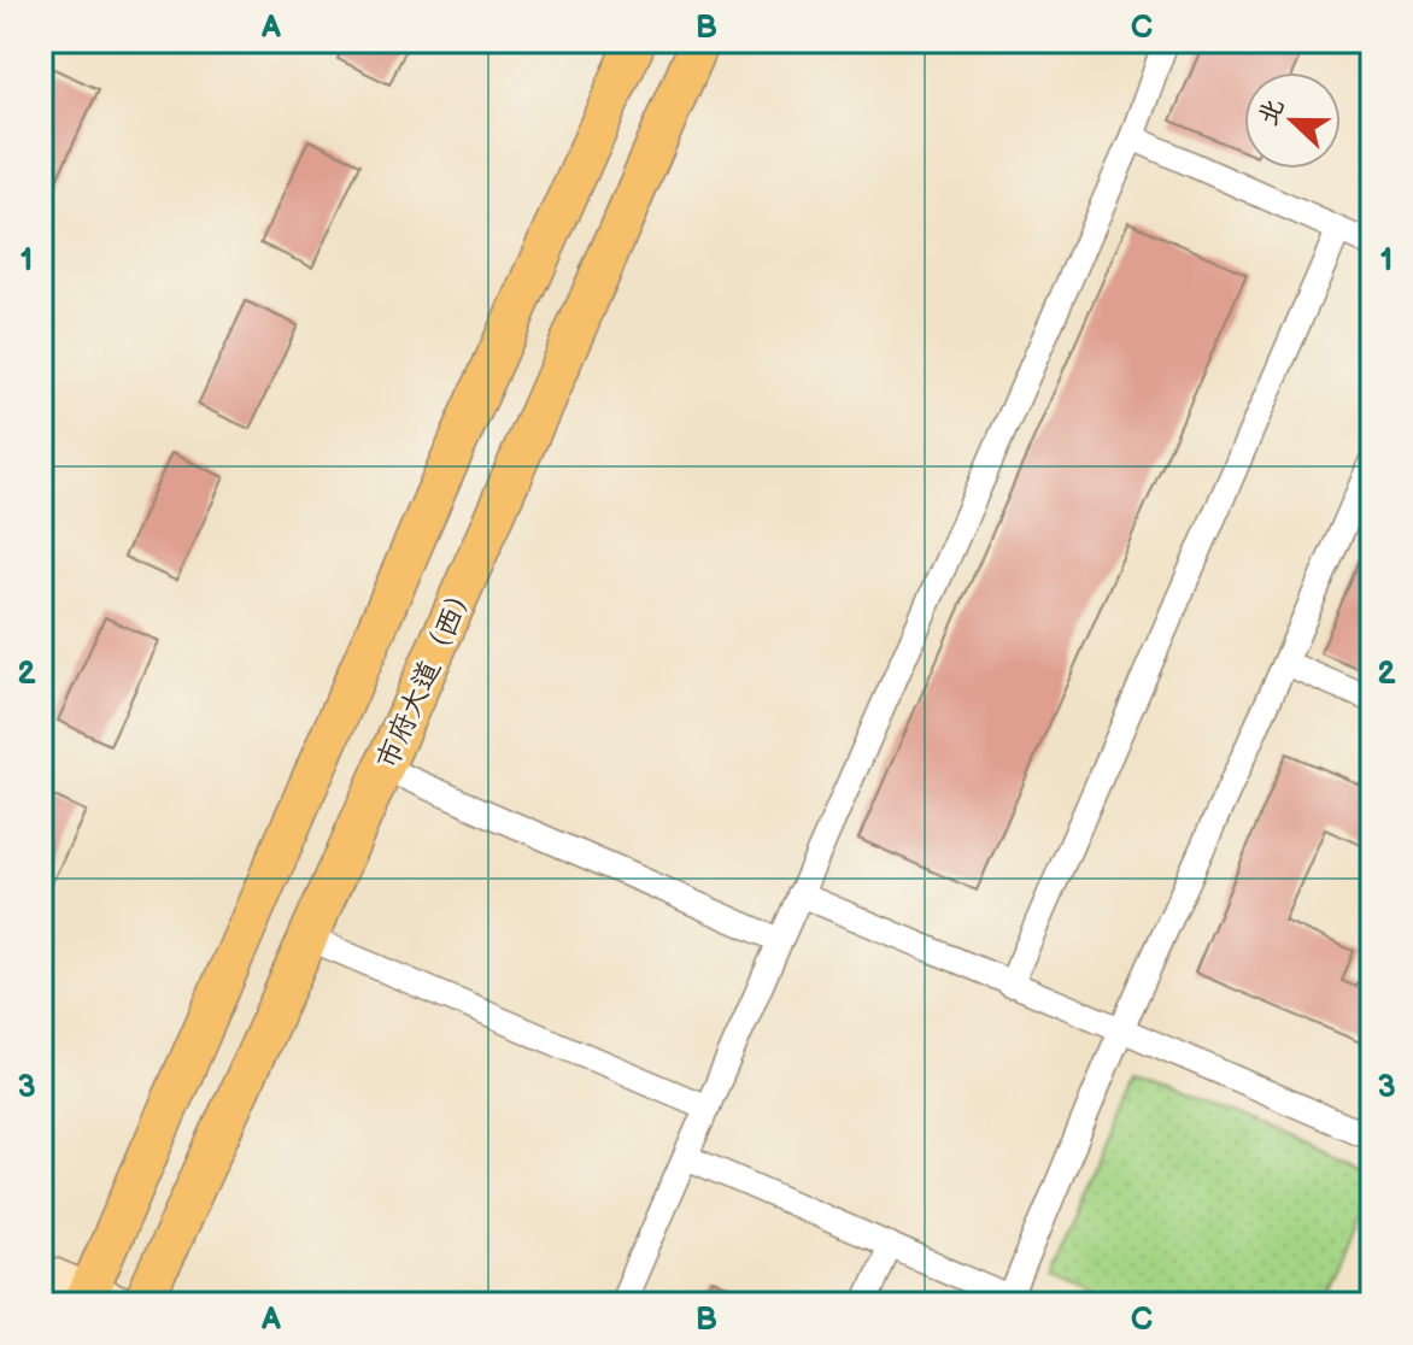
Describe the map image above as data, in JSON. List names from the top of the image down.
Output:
{
  "streets": {
    "main road": ["市府大道（西）"]
  },
  "north": "left",
  "grid": {
    "columns": ["A", "B", "C"],
    "rows": ["1", "2", "3"]
  }
}
